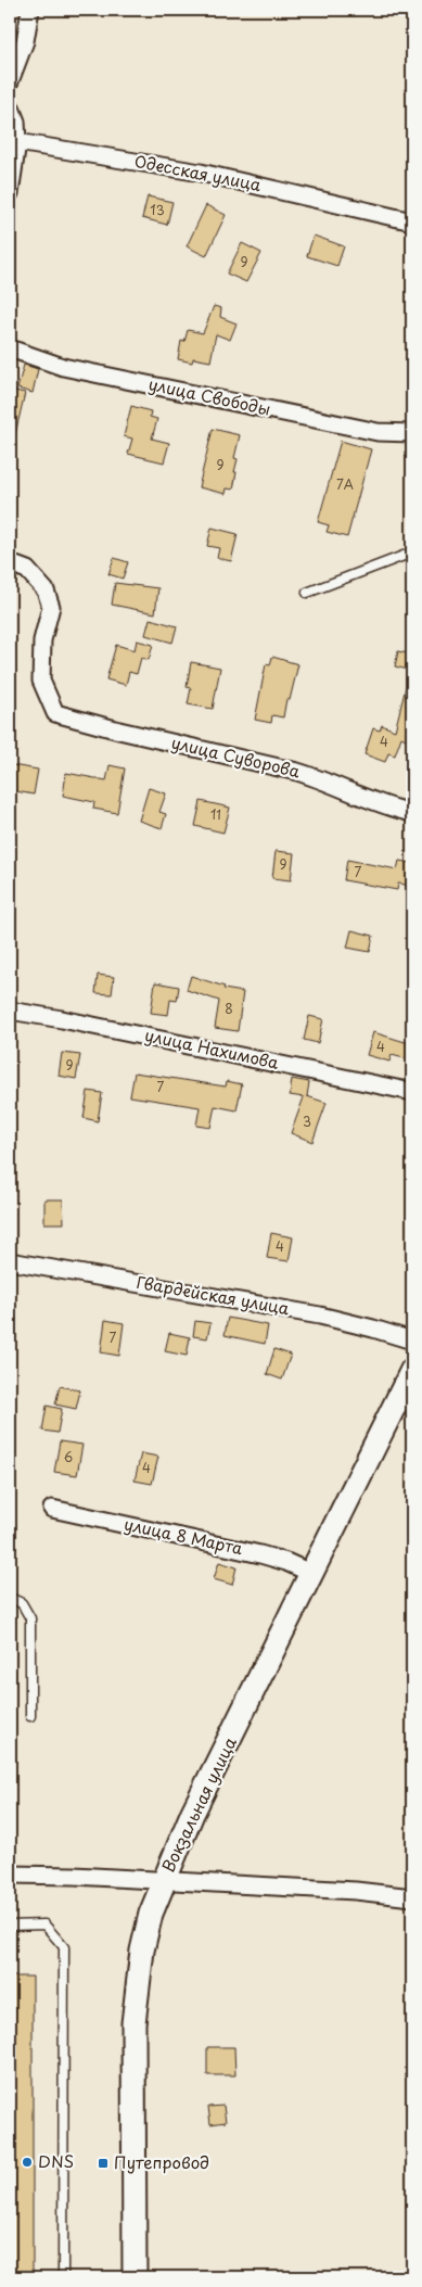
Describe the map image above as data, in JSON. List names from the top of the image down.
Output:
{
  "streets": {
    "main road": ["Вокзальная улица"],
    "street": [
      "Одесская улица",
      "улица Свободы",
      "улица Суворова",
      "улица Нахимова",
      "Гвардейская улица",
      "улица 8 Марта"
    ]
  },
  "crossings": [
    ["улица 8 Марта", "Вокзальная улица"]
  ],
  "places": {
    "other": ["DNS"],
    "transit": ["Путепровод"]
  },
  "house_numbers": [
    "13",
    "9",
    "9",
    "7А",
    "4",
    "11",
    "9",
    "7",
    "8",
    "4",
    "9",
    "7",
    "3",
    "4",
    "7",
    "6",
    "4"
  ]
}
